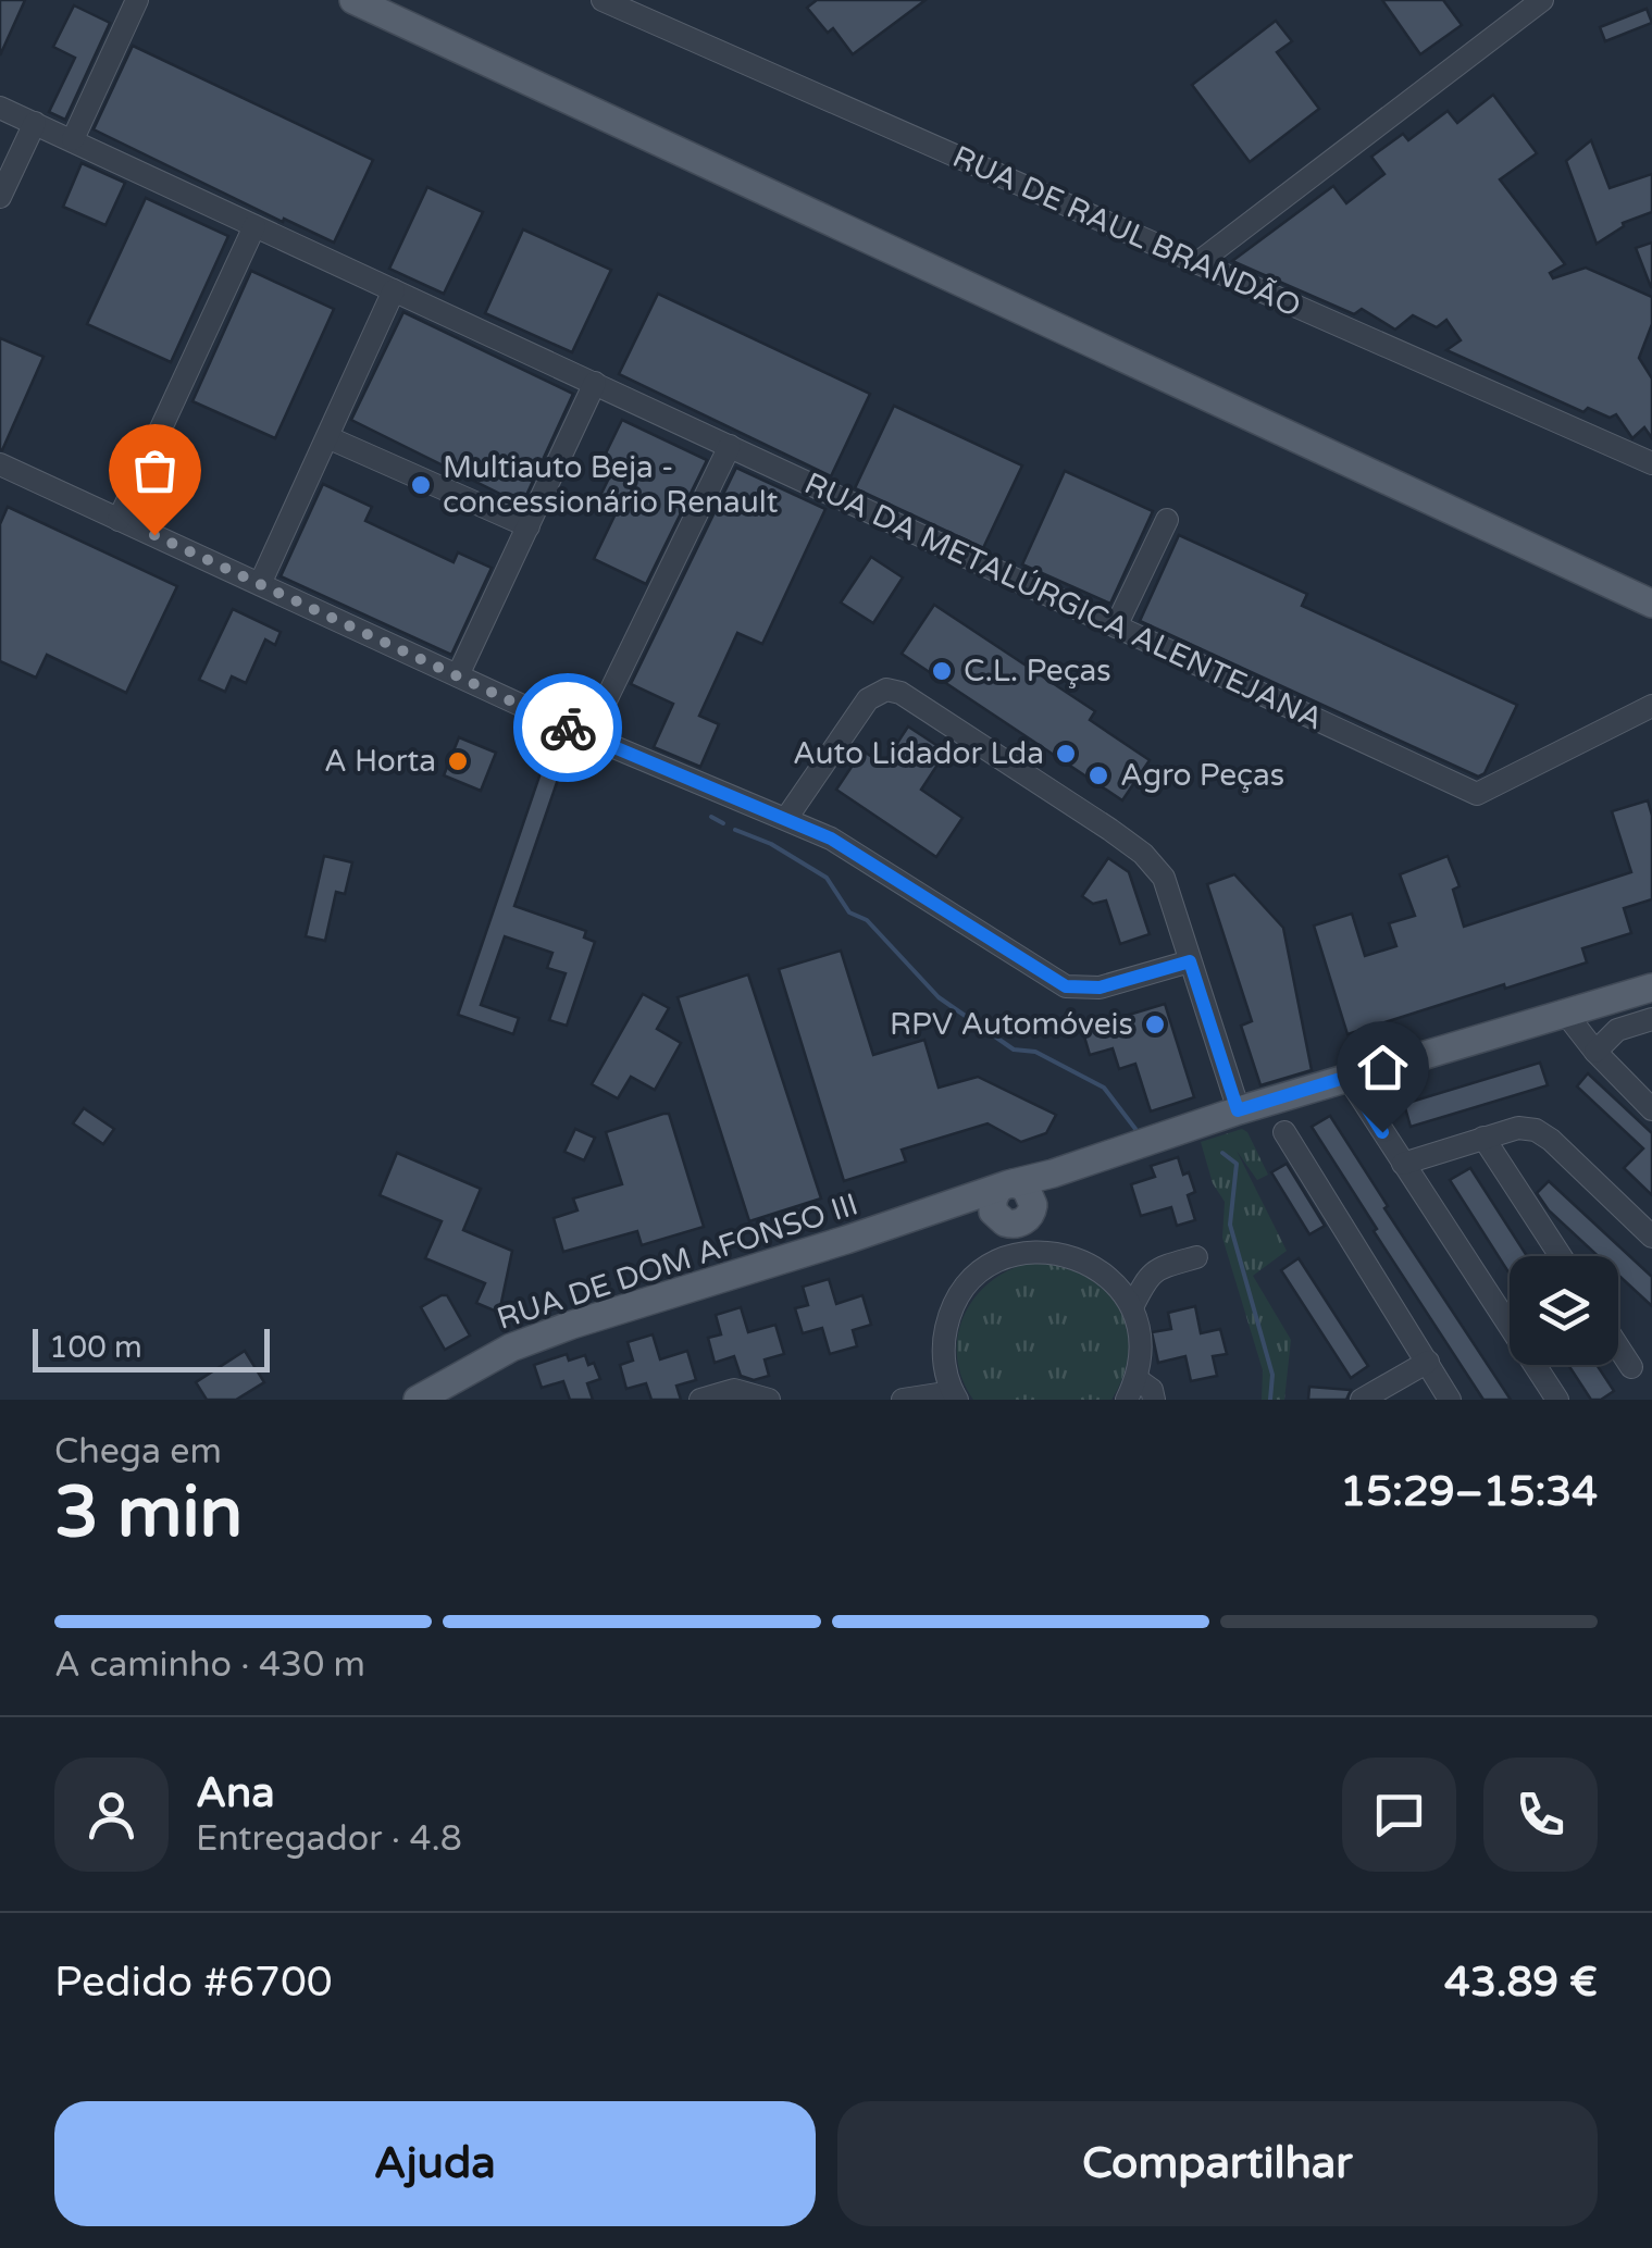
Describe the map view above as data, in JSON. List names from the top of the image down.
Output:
{
  "streets": {
    "main road": ["RUA DE DOM AFONSO III"],
    "street": ["RUA DE RAUL BRANDÃO", "RUA DA METALÚRGICA ALENTEJANA"]
  },
  "places": [
    "Multiauto Beja - concessionário Renault",
    "C.L. Peças",
    "Auto Lidador Lda",
    "A Horta",
    "Agro Peças",
    "RPV Automóveis"
  ],
  "scale_bar": "100 m",
  "page": {
    "scale": "100 m",
    "heading": ["3 min", "Chega em", "15:29–15:34"],
    "panel": [
      "Ana",
      "Entregador · 4.8",
      "Pedido #6700",
      "43.89 €"
    ],
    "bar": "A caminho · 430 m",
    "buttons": ["Ajuda", "Compartilhar"]
  }
}
